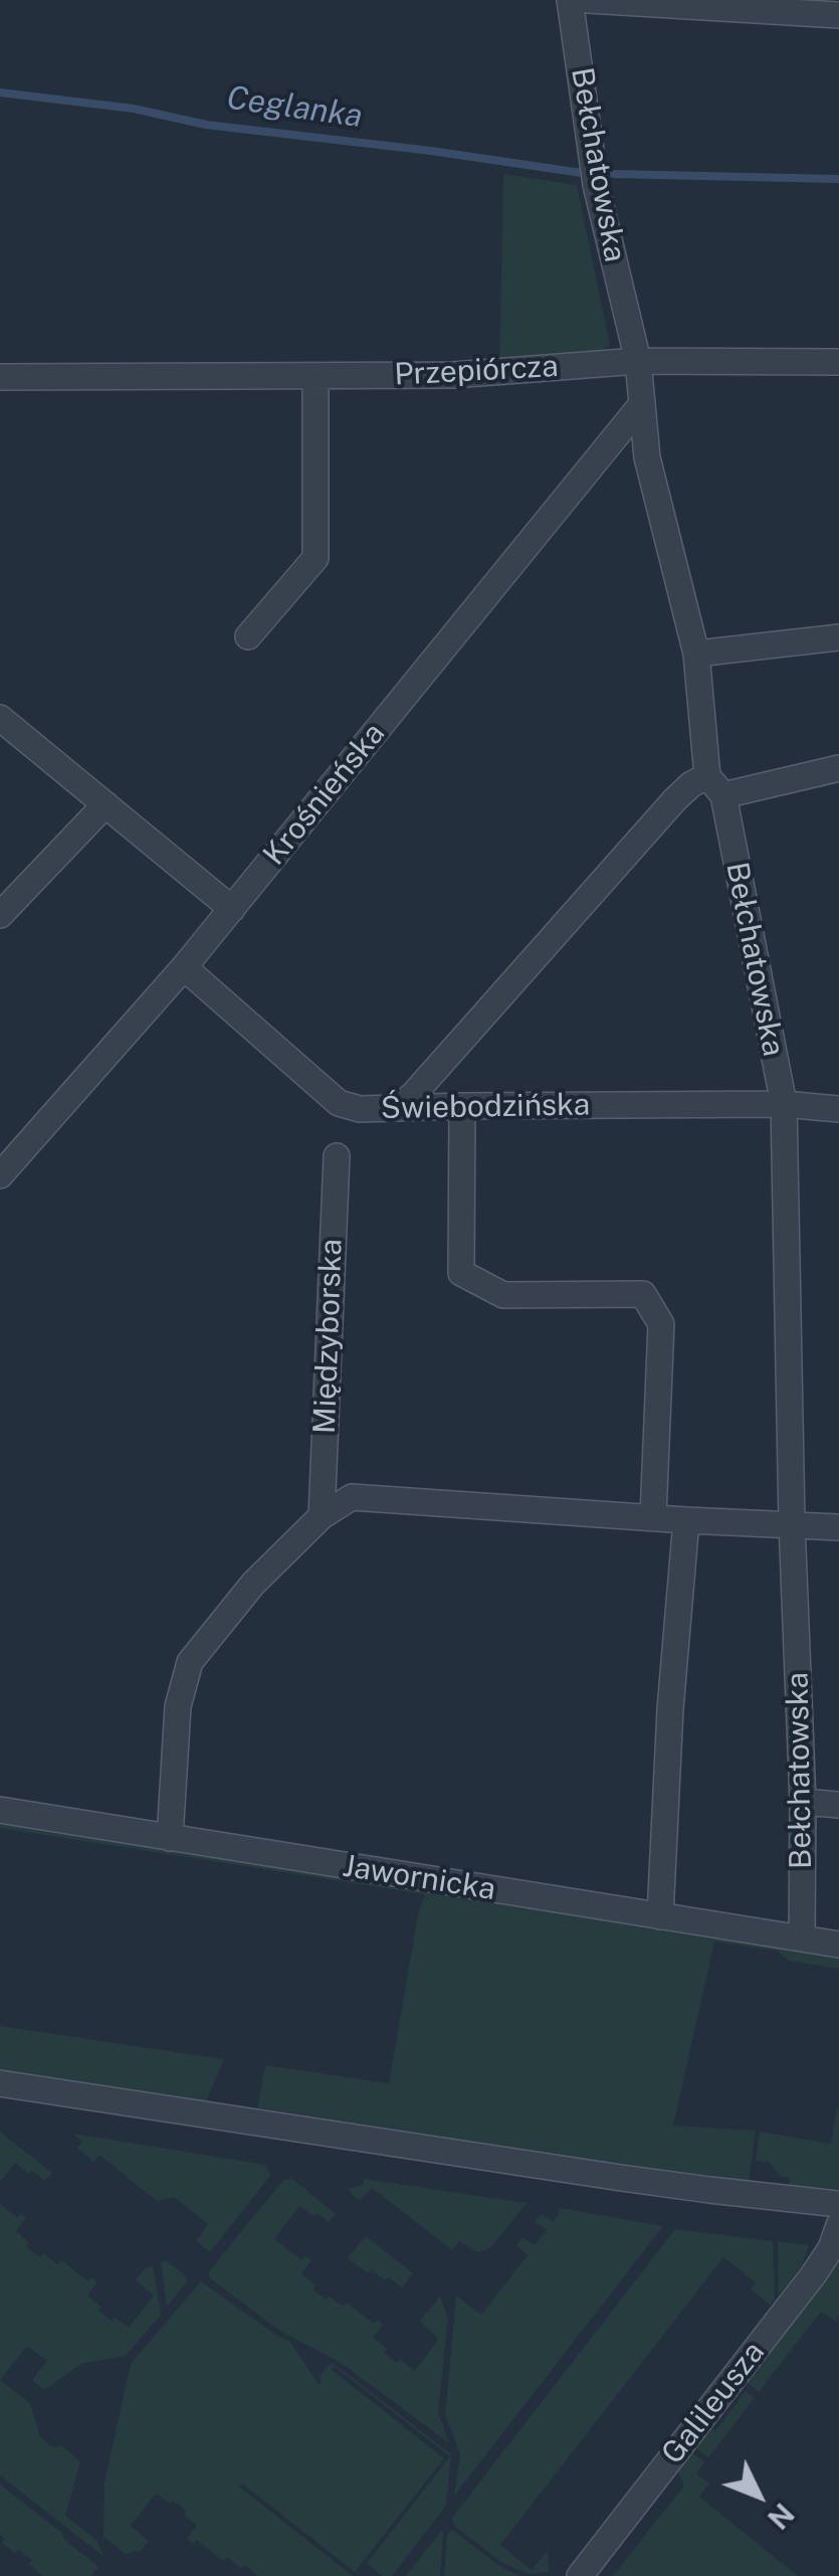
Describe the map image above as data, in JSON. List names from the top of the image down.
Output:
{
  "streets": {
    "street": [
      "Bełchatowska",
      "Przepiórcza",
      "Krośnieńska",
      "Świebodzińska",
      "Międzyborska",
      "Jawornicka",
      "Galileusza"
    ]
  },
  "crossings": [
    ["Bełchatowska", "Przepiórcza"],
    ["Bełchatowska", "Krośnieńska"],
    ["Bełchatowska", "Świebodzińska"],
    ["Bełchatowska", "Jawornicka"],
    ["Krośnieńska", "Świebodzińska"]
  ],
  "water": ["Ceglanka"],
  "north": "bottom right"
}
